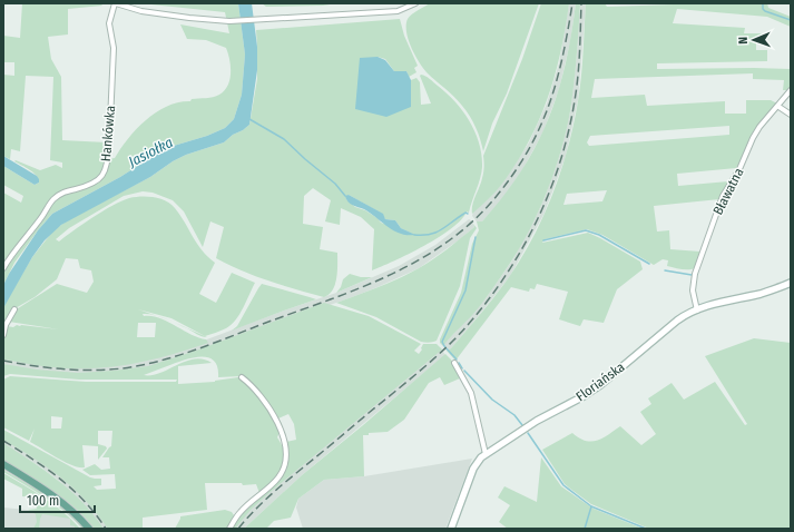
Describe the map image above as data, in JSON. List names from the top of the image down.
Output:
{
  "streets": {
    "street": ["Hankówka", "Bławatna", "Floriańska"]
  },
  "crossings": [
    ["Bławatna", "Floriańska"]
  ],
  "water": ["Jasiołka"],
  "scale_bar": "100 m",
  "north": "left"
}
